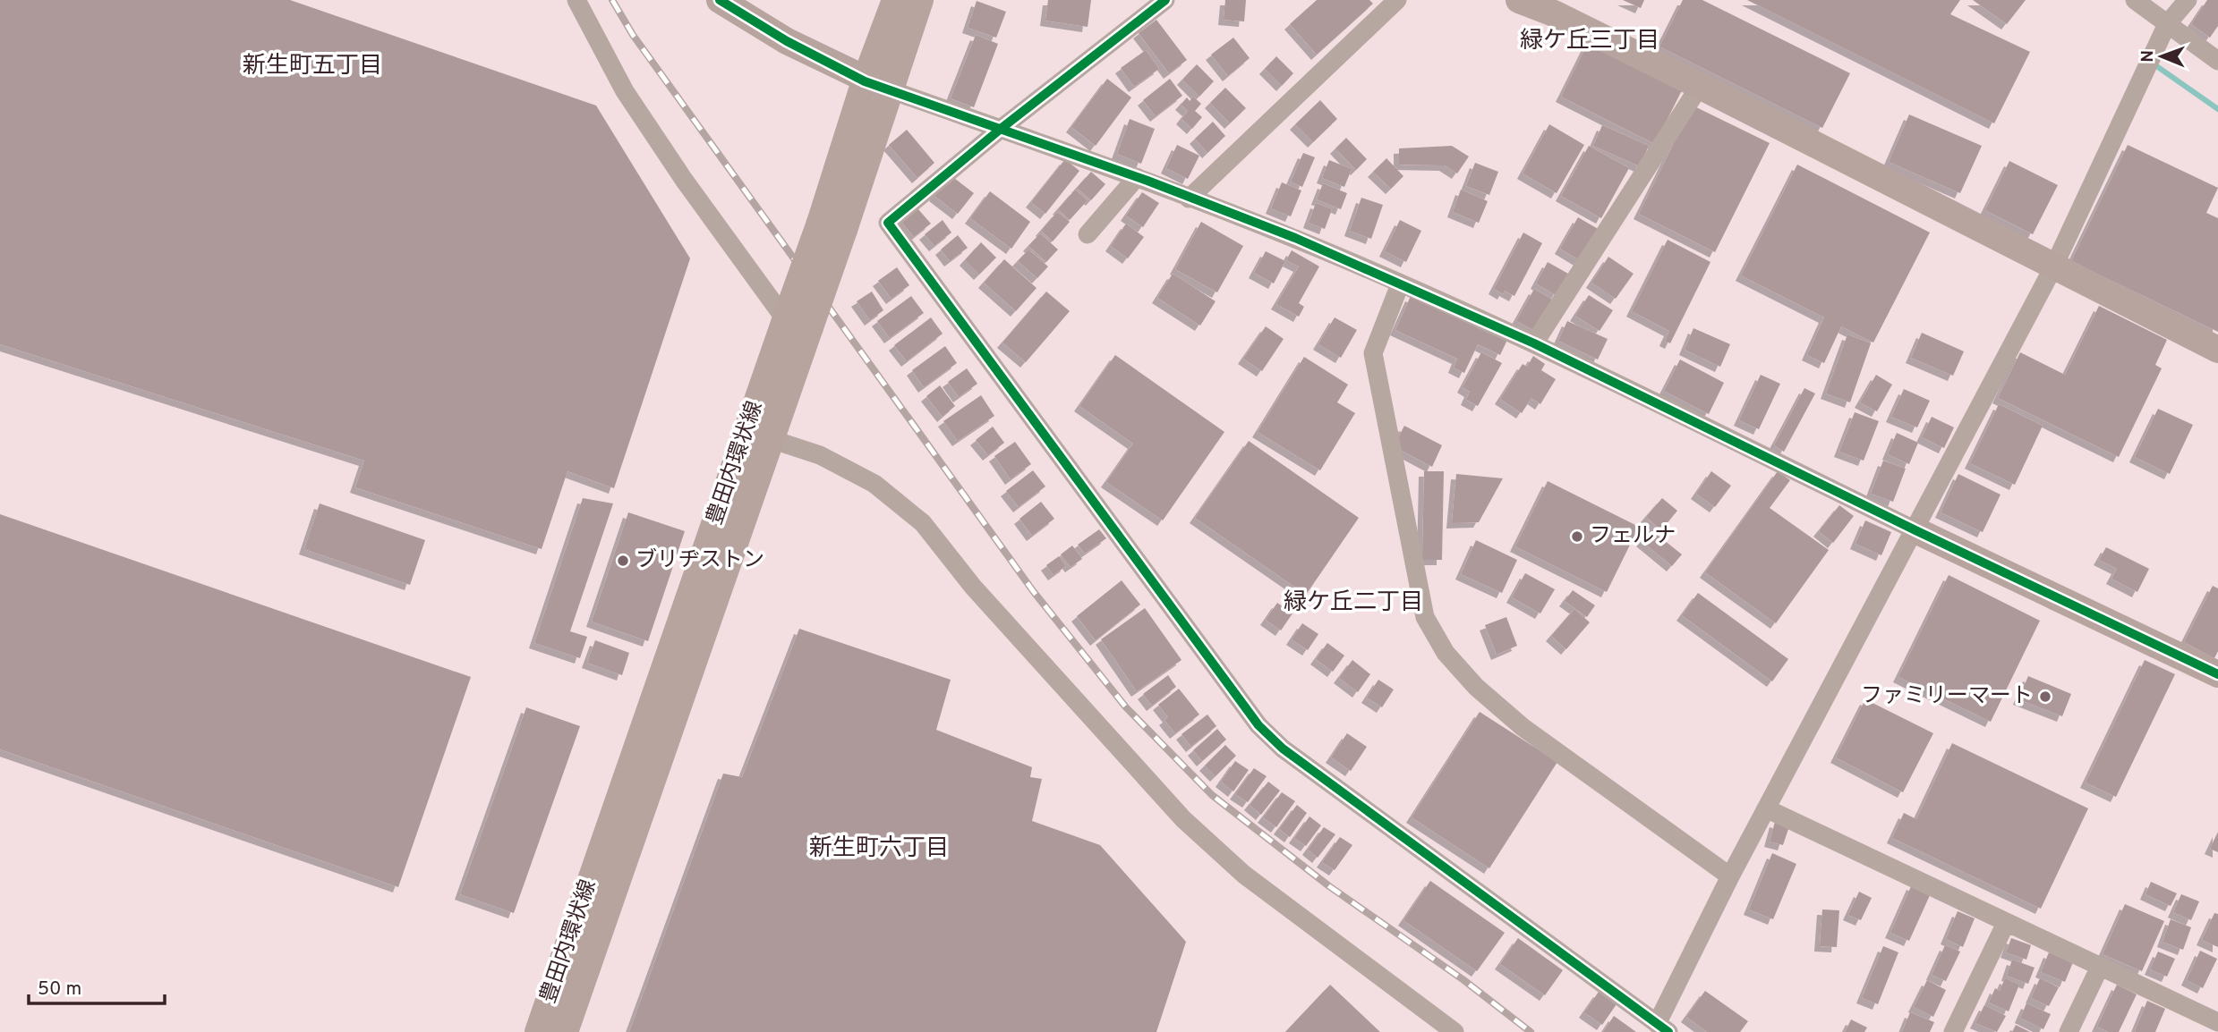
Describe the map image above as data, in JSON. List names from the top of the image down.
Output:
{
  "streets": {
    "street": ["豊田内環状線"]
  },
  "districts": [
    "緑ケ丘三丁目",
    "新生町五丁目",
    "緑ケ丘二丁目",
    "新生町六丁目"
  ],
  "places": ["フェルナ", "ブリヂストン", "ファミリーマート"],
  "scale_bar": "50 m",
  "north": "left"
}
